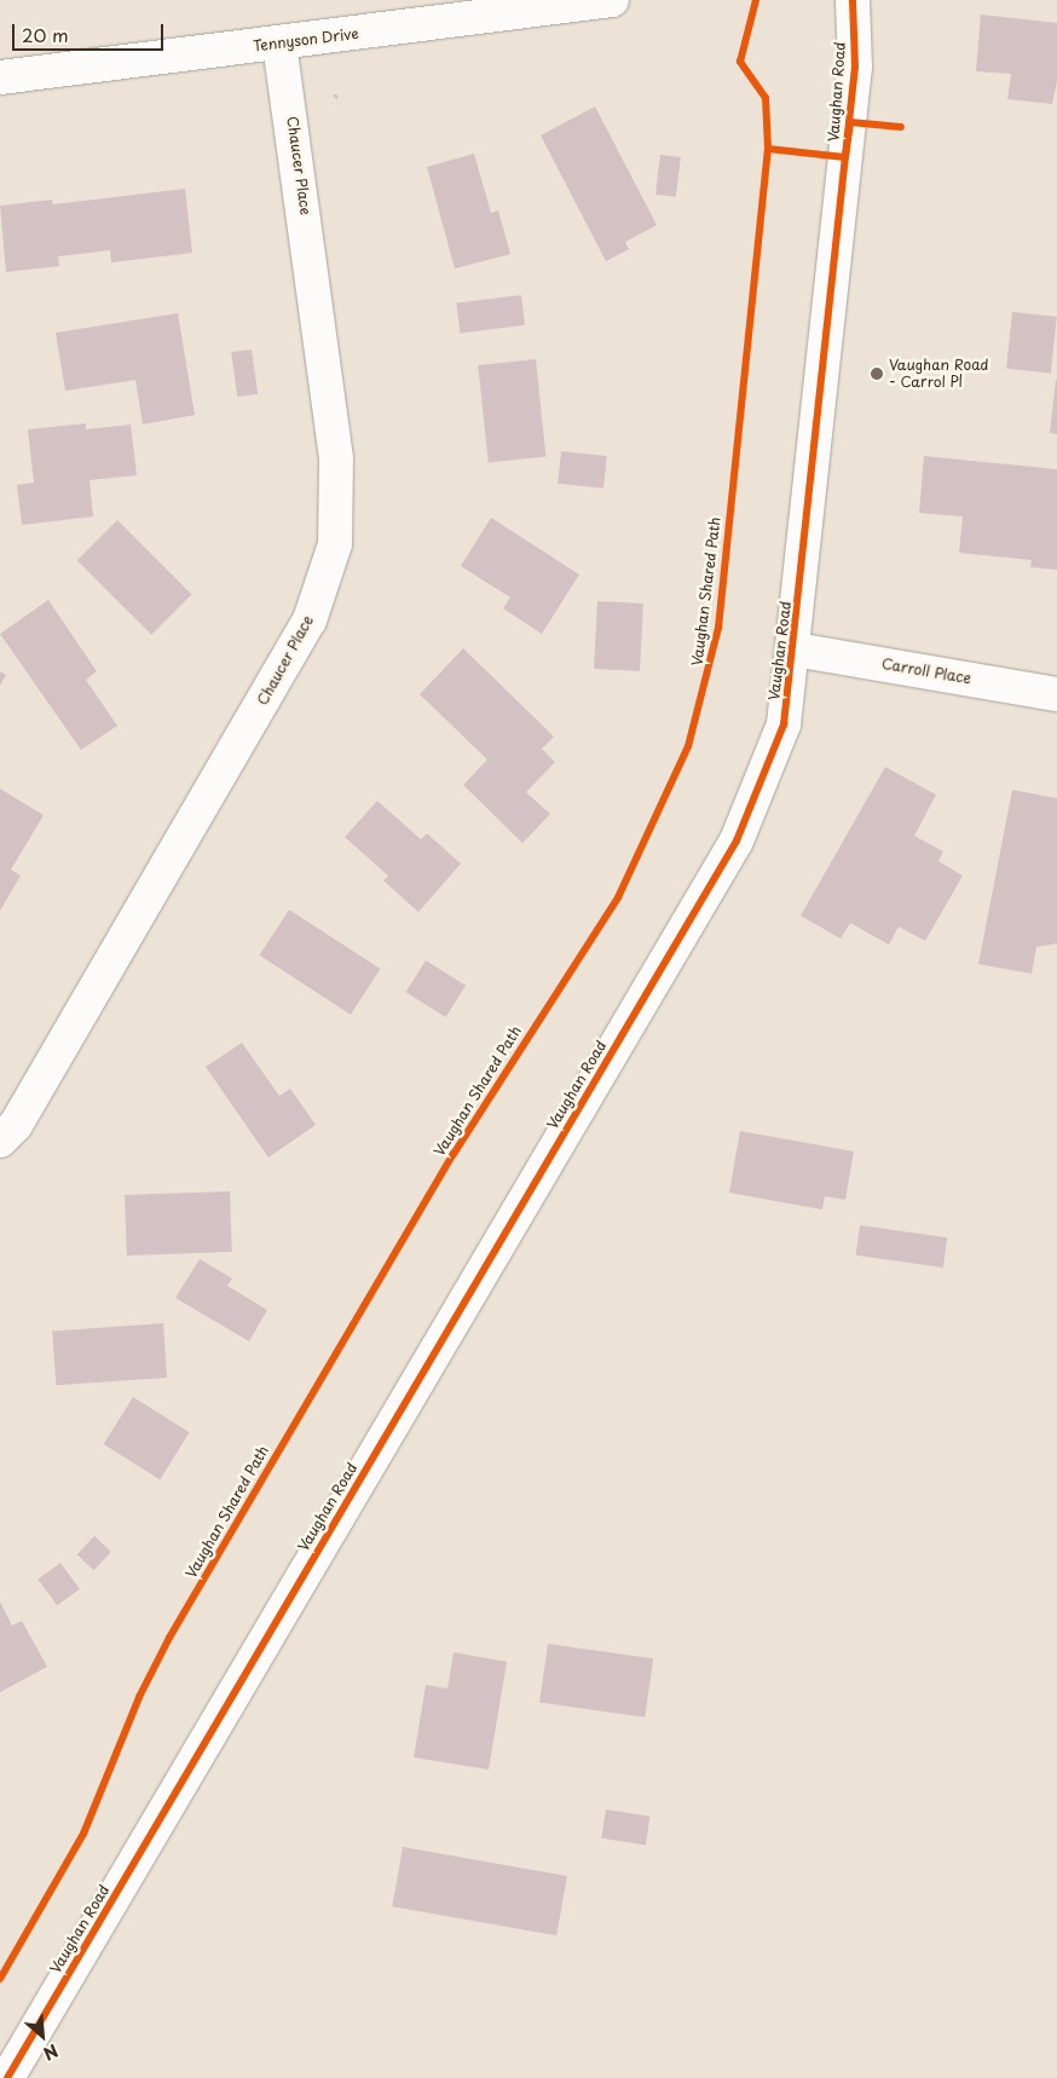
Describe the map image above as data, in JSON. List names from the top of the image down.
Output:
{
  "streets": {
    "street": [
      "Tennyson Drive",
      "Vaughan Road",
      "Chaucer Place",
      "Carroll Place"
    ],
    "cycle path": ["Vaughan Shared Path"]
  },
  "crossings": [
    ["Tennyson Drive", "Chaucer Place"],
    ["Vaughan Road", "Carroll Place"]
  ],
  "places": ["Vaughan Road - Carrol Pl"],
  "scale_bar": "20 m",
  "north": "bottom right"
}
